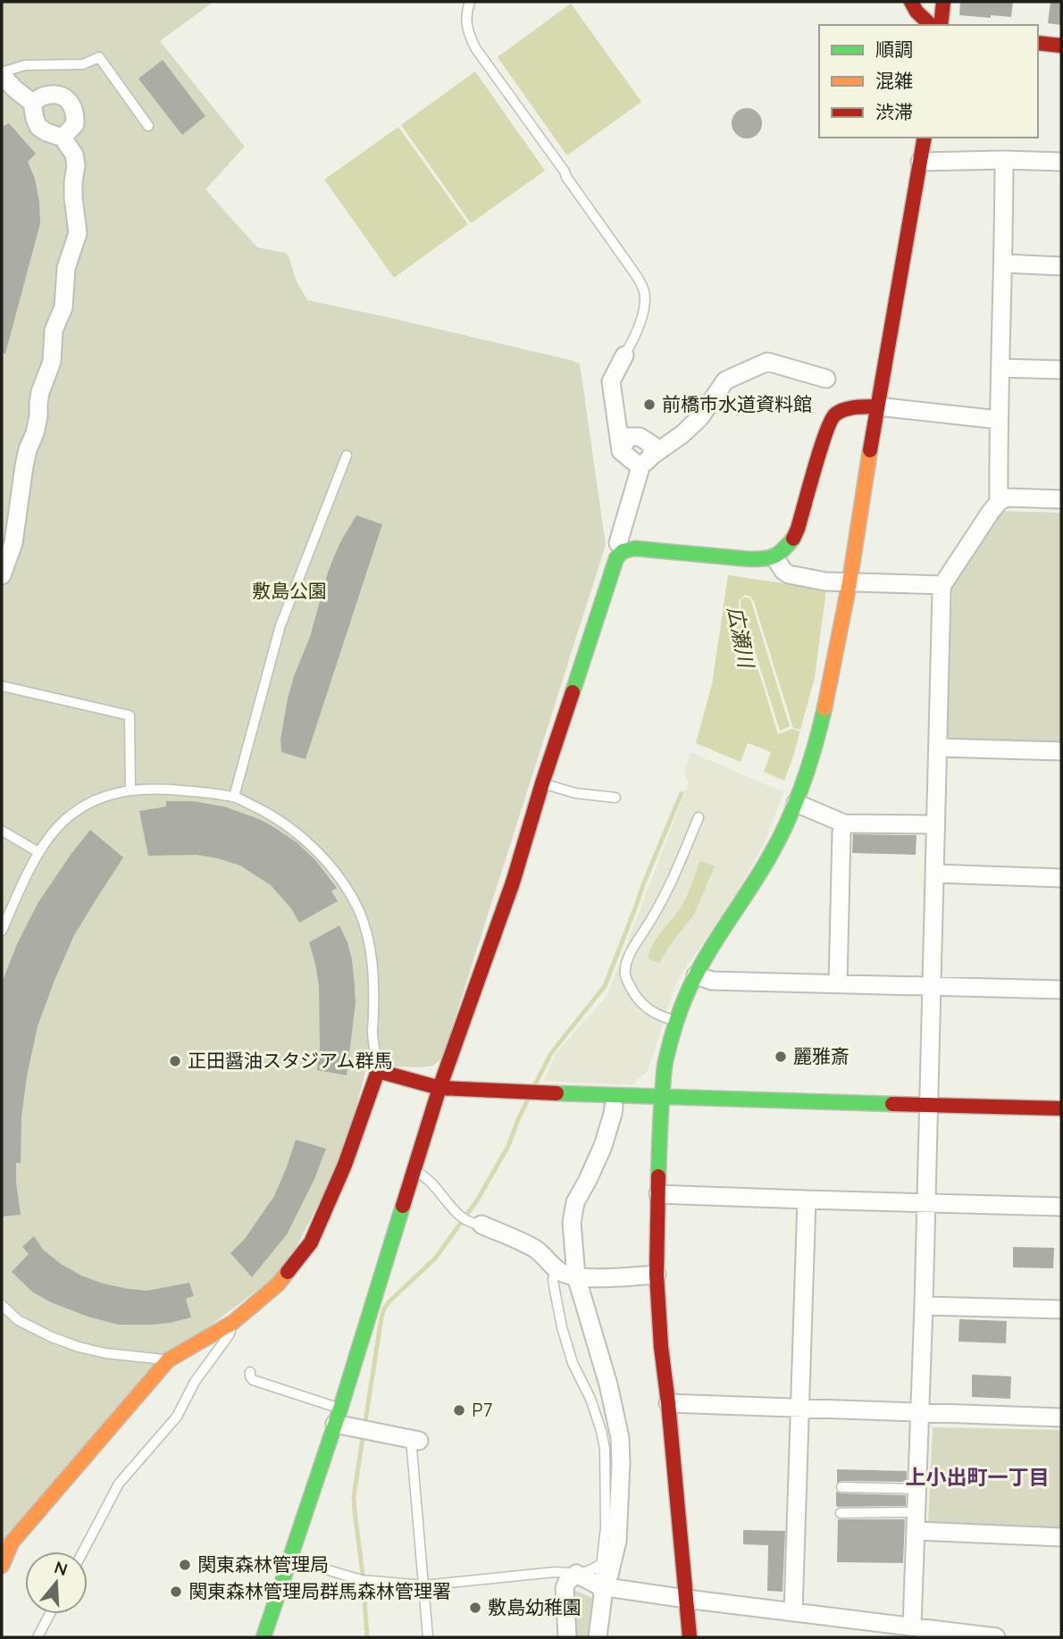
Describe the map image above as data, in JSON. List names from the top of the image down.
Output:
{
  "districts": ["上小出町一丁目"],
  "water": ["広瀬川"],
  "parks": ["敷島公園"],
  "places": [
    "前橋市水道資料館",
    "麗雅斎",
    "正田醤油スタジアム群馬",
    "P7",
    "関東森林管理局",
    "関東森林管理局群馬森林管理署",
    "敷島幼稚園"
  ],
  "legend": ["順調", "混雑", "渋滞"],
  "north": "top"
}
